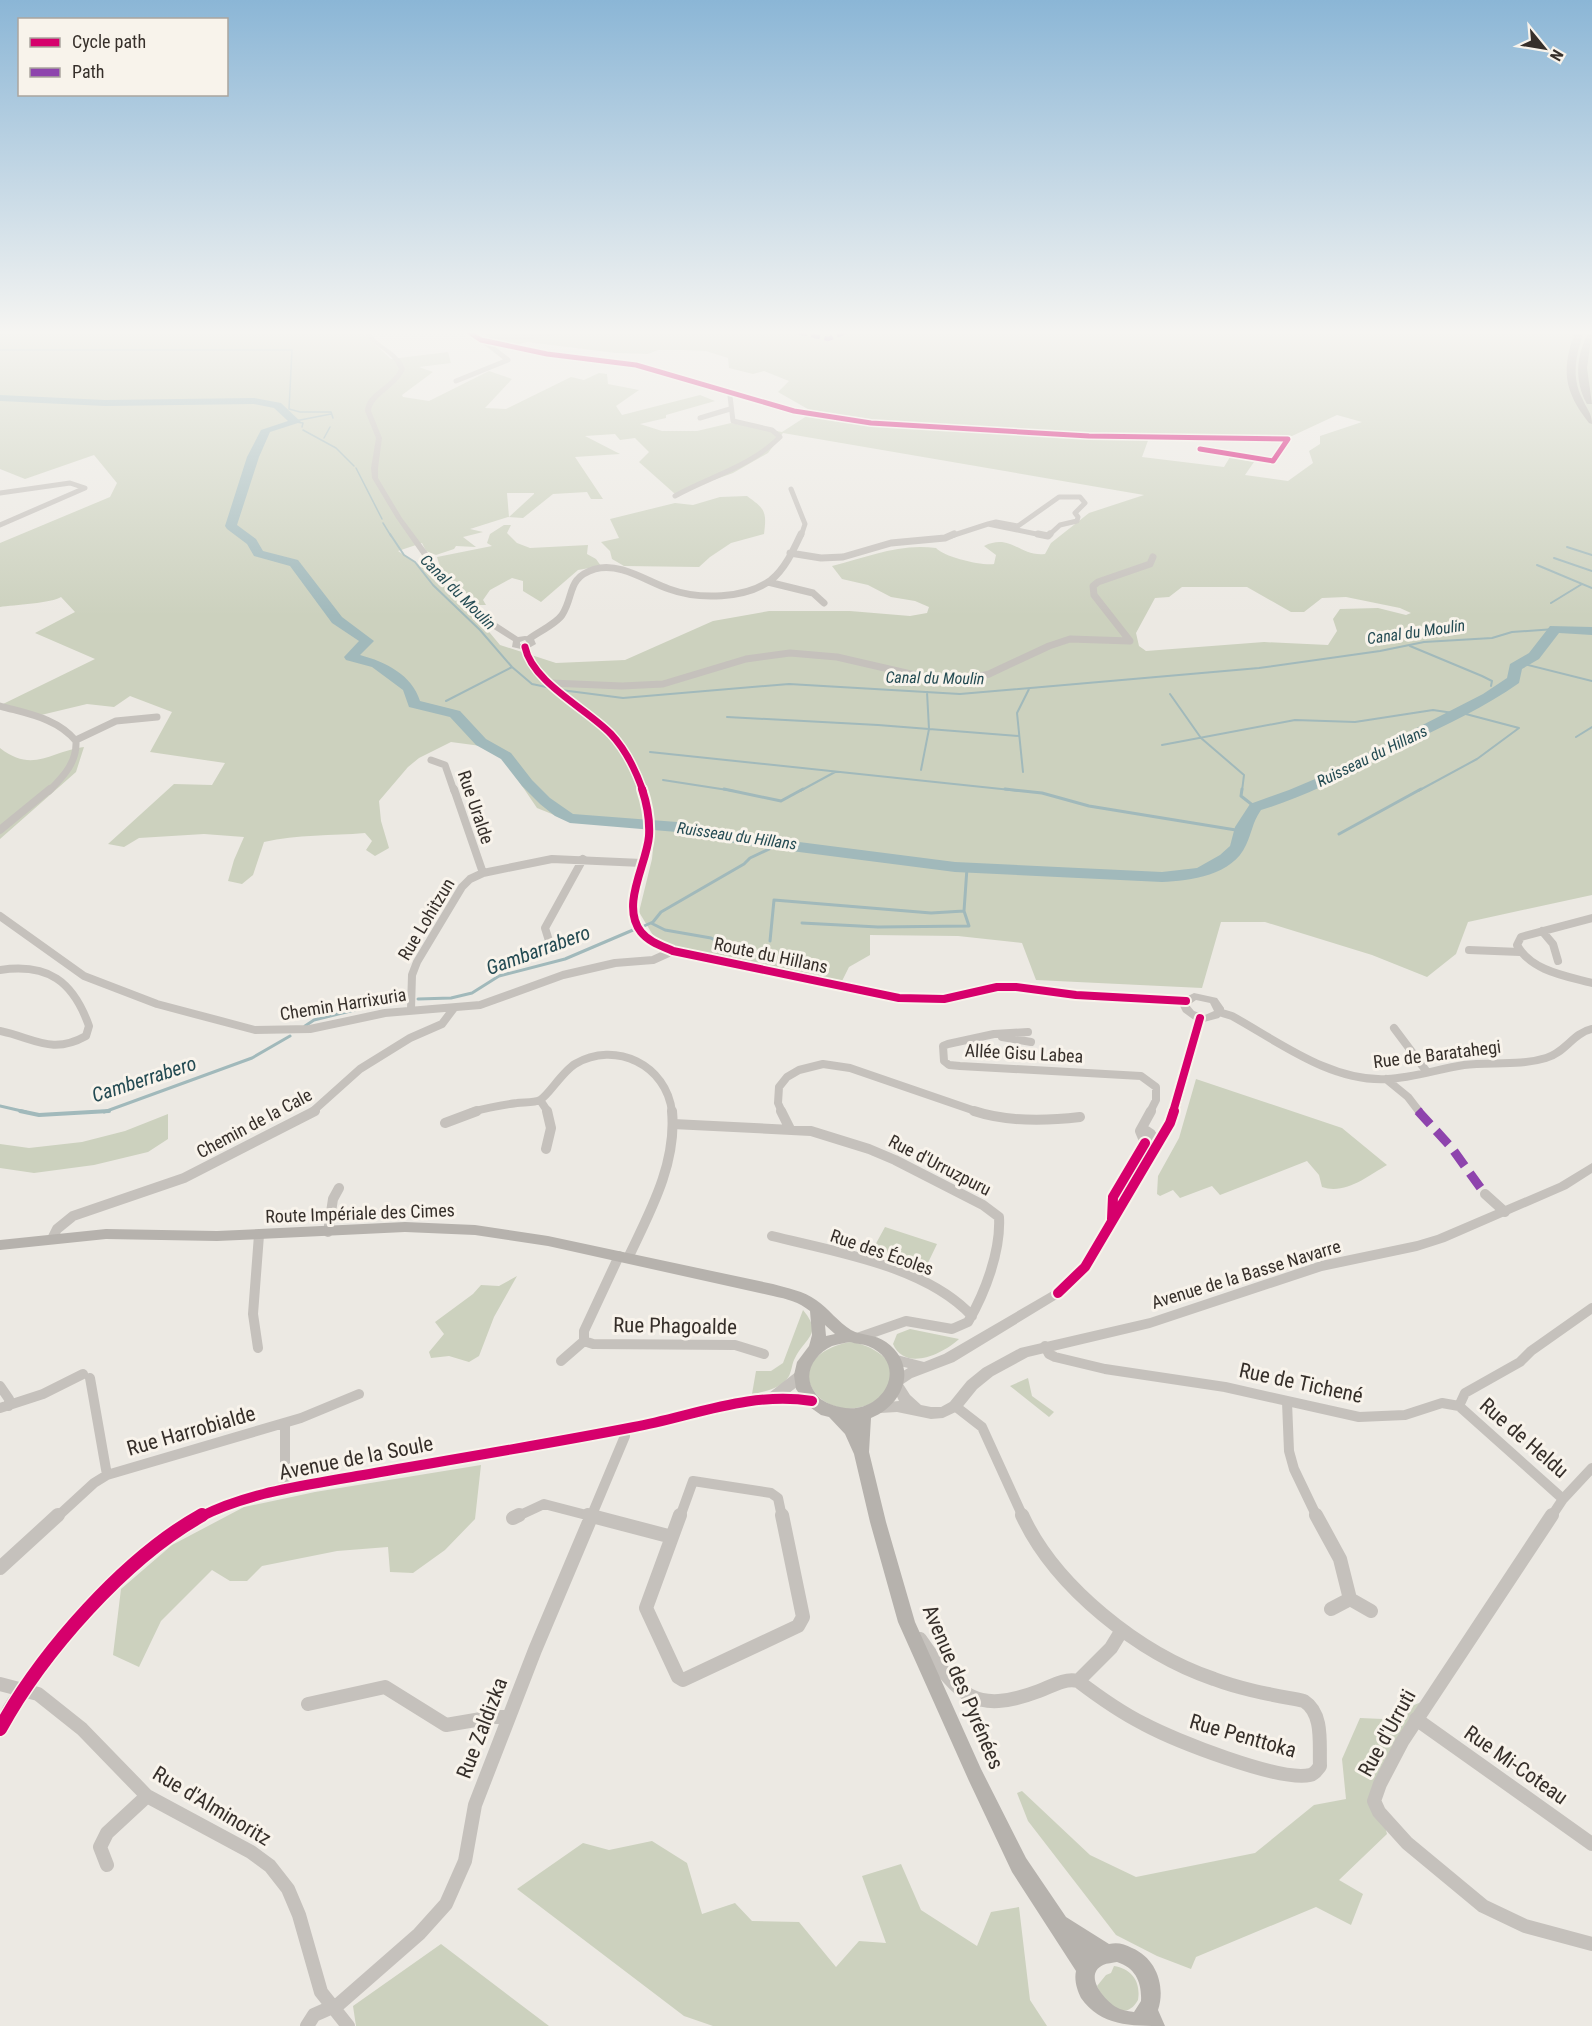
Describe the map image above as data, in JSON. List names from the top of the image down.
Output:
{
  "streets": {
    "main road": ["Route Impériale des Cimes", "Avenue des Pyrénées"],
    "street": [
      "Rue Uralde",
      "Rue Lohitzun",
      "Route du Hillans",
      "Chemin Harrixuria",
      "Allée Gisu Labea",
      "Rue de Baratahegi",
      "Chemin de la Cale",
      "Rue d'Urruzpuru",
      "Rue des Écoles",
      "Avenue de la Basse Navarre",
      "Rue Phagoalde",
      "Rue de Tichené",
      "Rue Harrobialde",
      "Rue de Heldu",
      "Avenue de la Soule",
      "Rue Zaldizka",
      "Rue d'Urruti",
      "Rue Penttoka",
      "Rue Mi-Coteau",
      "Rue d'Alminoritz"
    ]
  },
  "crossings": [
    ["Rue Uralde", "Rue Lohitzun"],
    ["Rue Lohitzun", "Route du Hillans"],
    ["Rue Lohitzun", "Chemin Harrixuria"],
    ["Route du Hillans", "Chemin Harrixuria"],
    ["Route du Hillans", "Rue de Baratahegi"],
    ["Chemin Harrixuria", "Chemin de la Cale"],
    ["Chemin de la Cale", "Route Impériale des Cimes"],
    ["Rue d'Urruzpuru", "Rue des Écoles"],
    ["Rue d'Urruzpuru", "Rue Phagoalde"],
    ["Route Impériale des Cimes", "Rue Phagoalde"],
    ["Route Impériale des Cimes", "Avenue de la Soule"],
    ["Route Impériale des Cimes", "Avenue des Pyrénées"],
    ["Avenue de la Basse Navarre", "Rue de Tichené"],
    ["Avenue de la Basse Navarre", "Rue Penttoka"],
    ["Rue de Tichené", "Rue de Heldu"],
    ["Rue de Heldu", "Rue d'Urruti"],
    ["Avenue de la Soule", "Avenue des Pyrénées"],
    ["Avenue de la Soule", "Rue Zaldizka"],
    ["Avenue de la Soule", "Rue d'Alminoritz"],
    ["Rue Zaldizka", "Rue d'Alminoritz"],
    ["Rue d'Urruti", "Rue Mi-Coteau"]
  ],
  "water": [
    "Canal du Moulin",
    "Ruisseau du Hillans",
    "Gambarrabero",
    "Camberrabero"
  ],
  "legend": ["Cycle path", "Path"],
  "north": "bottom right"
}
